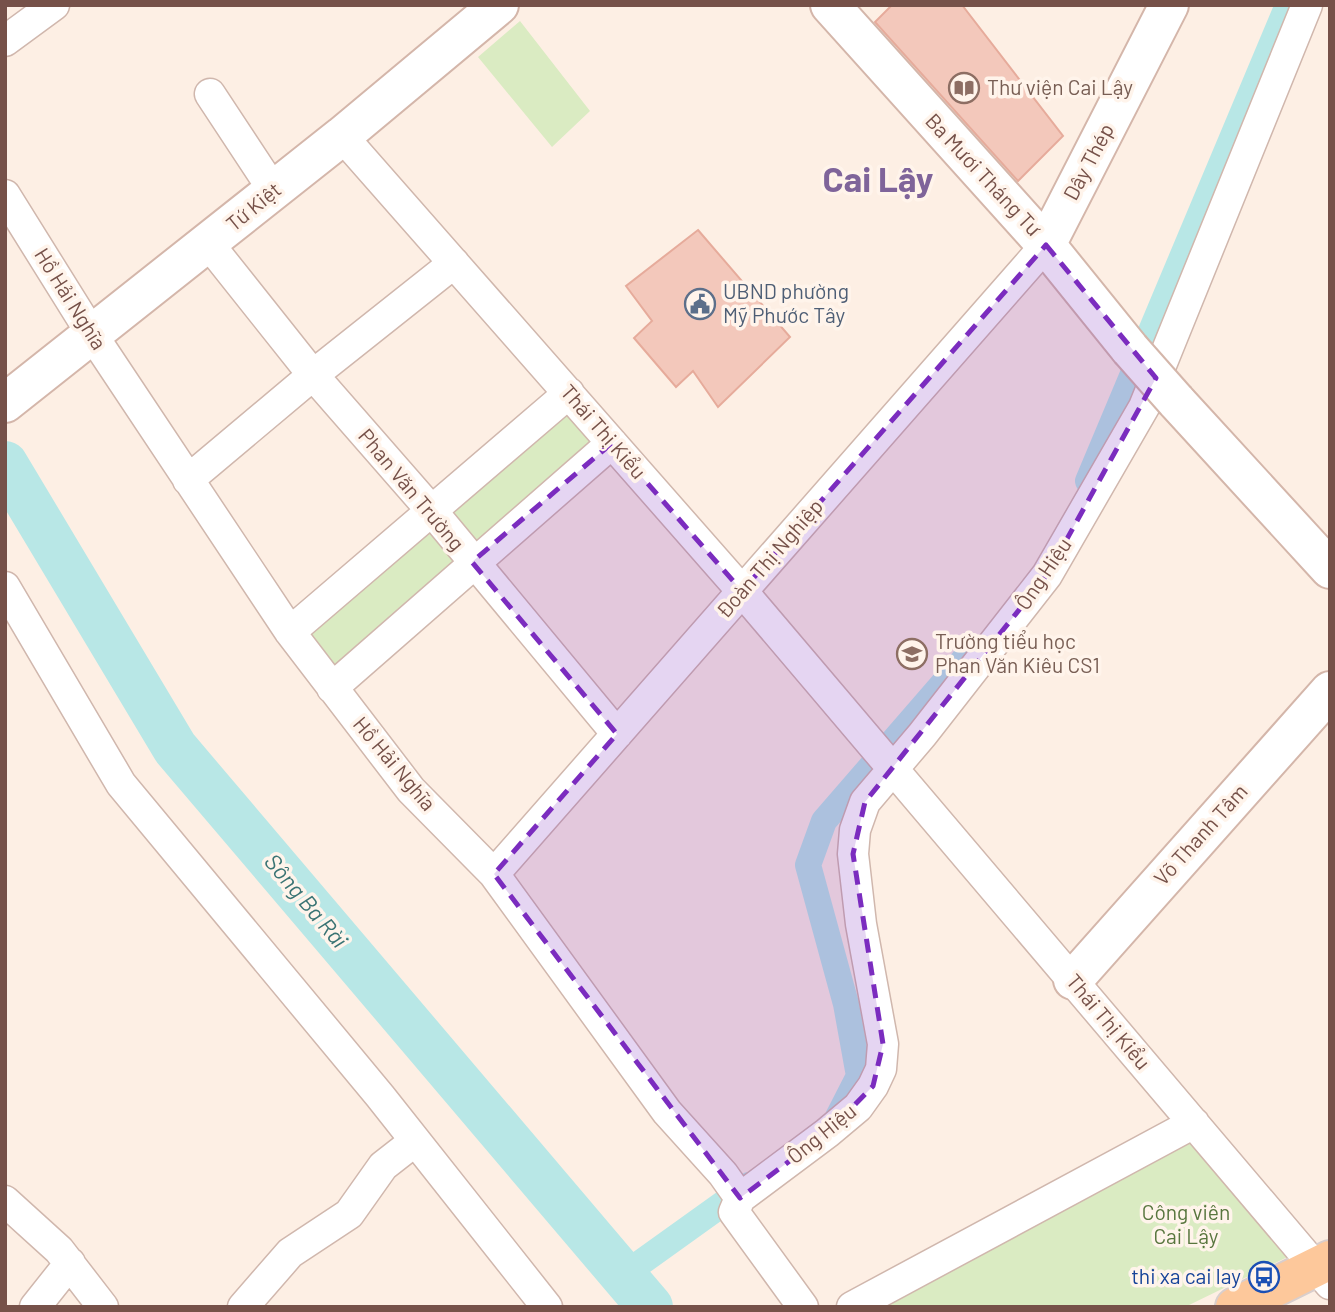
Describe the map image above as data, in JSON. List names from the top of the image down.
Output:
{
  "streets": {
    "street": [
      "Dây Thép",
      "Ba Mươi Tháng Tư",
      "Tứ Kiệt",
      "Hồ Hải Nghĩa",
      "Thái Thị Kiểu",
      "Phan Văn Trường",
      "Đoàn Thị Nghiệp",
      "Ông Hiệu",
      "Võ Thanh Tâm"
    ]
  },
  "crossings": [
    ["Dây Thép", "Ba Mươi Tháng Tư"],
    ["Dây Thép", "Đoàn Thị Nghiệp"],
    ["Ba Mươi Tháng Tư", "Đoàn Thị Nghiệp"],
    ["Tứ Kiệt", "Hồ Hải Nghĩa"],
    ["Tứ Kiệt", "Thái Thị Kiểu"],
    ["Tứ Kiệt", "Phan Văn Trường"],
    ["Hồ Hải Nghĩa", "Đoàn Thị Nghiệp"],
    ["Hồ Hải Nghĩa", "Ông Hiệu"],
    ["Thái Thị Kiểu", "Đoàn Thị Nghiệp"],
    ["Thái Thị Kiểu", "Ông Hiệu"],
    ["Thái Thị Kiểu", "Võ Thanh Tâm"],
    ["Phan Văn Trường", "Đoàn Thị Nghiệp"]
  ],
  "districts": ["Cai Lậy"],
  "water": ["Sông Ba Rài"],
  "parks": ["Công viên Cai Lậy"],
  "places": {
    "library": ["Thư viện Cai Lậy"],
    "public building": ["UBND phường Mỹ Phước Tây"],
    "school or university": ["Trường tiểu học Phan Văn Kiêu CS1"],
    "bus stop": ["thi xa cai lay"]
  }
}
